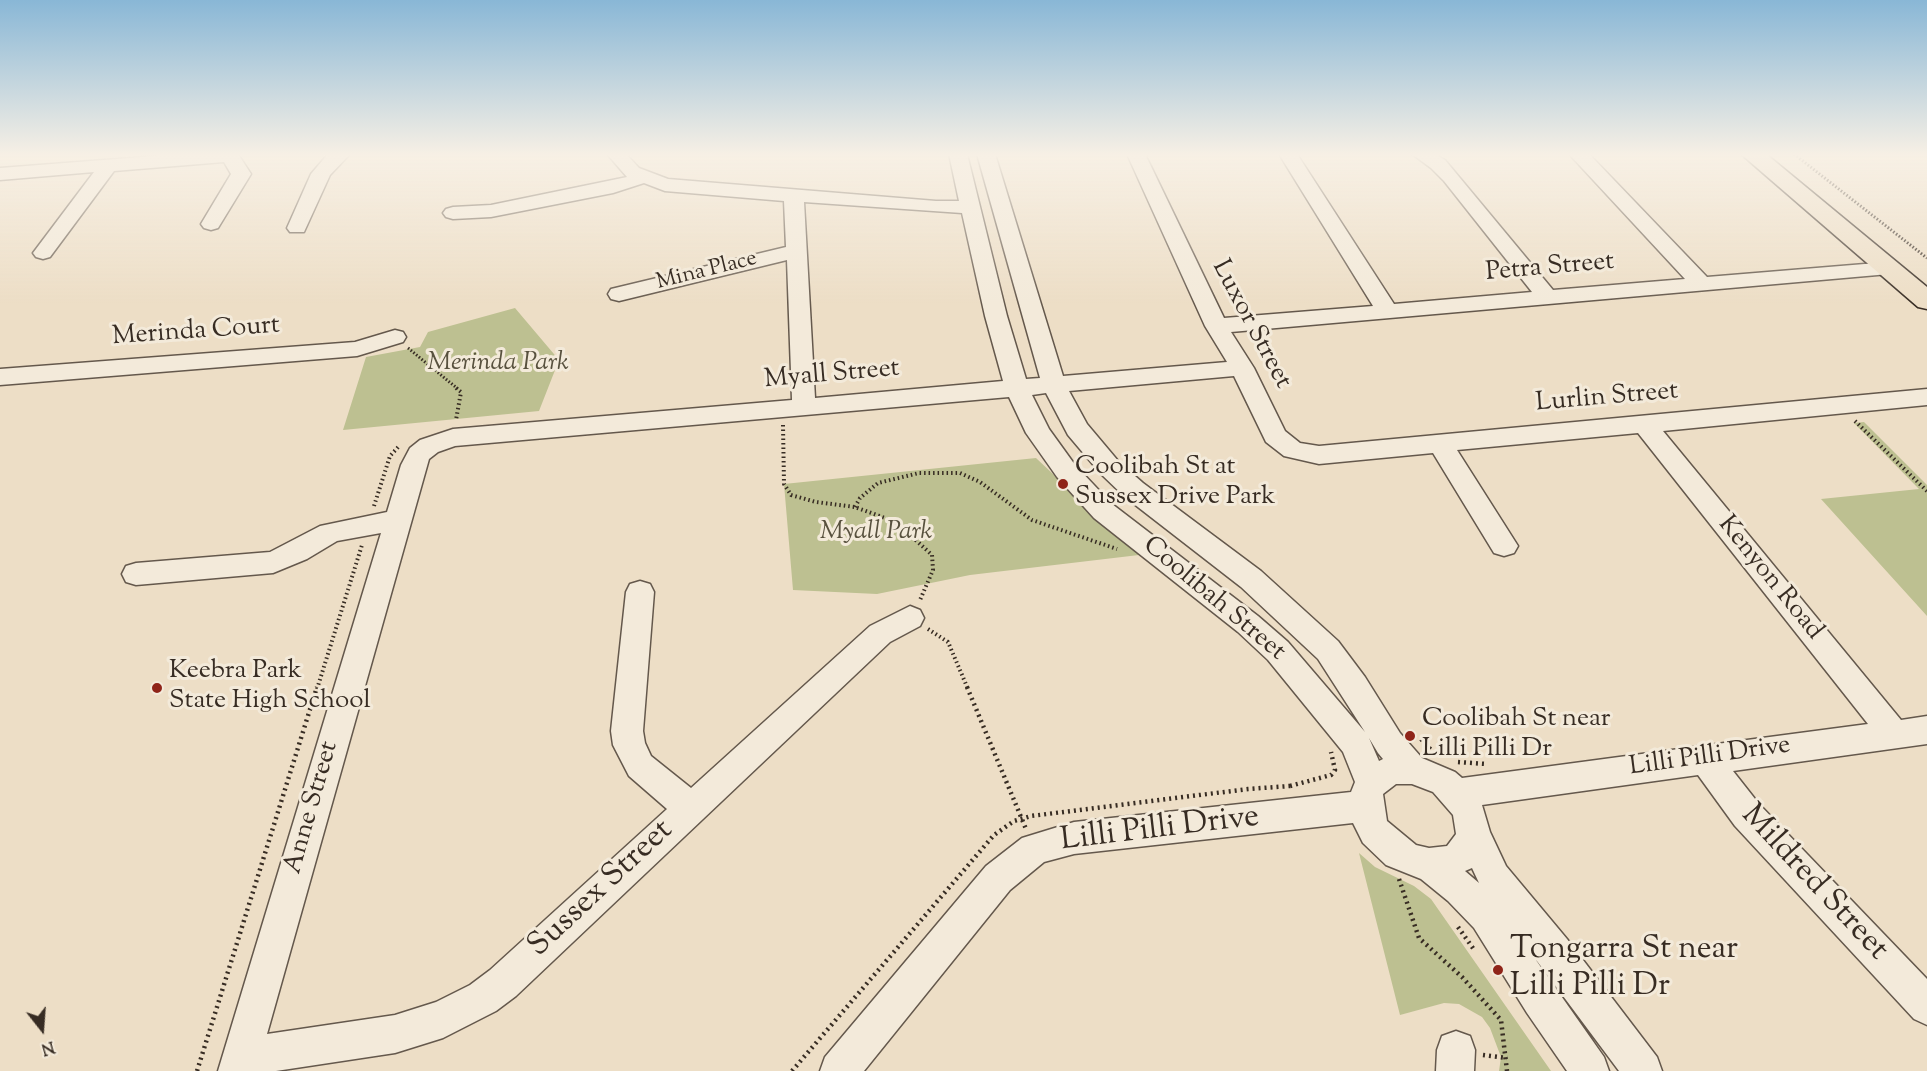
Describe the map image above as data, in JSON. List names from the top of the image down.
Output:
{
  "streets": {
    "street": [
      "Petra Street",
      "Mina Place",
      "Luxor Street",
      "Merinda Court",
      "Myall Street",
      "Lurlin Street",
      "Kenyon Road",
      "Coolibah Street",
      "Lilli Pilli Drive",
      "Anne Street",
      "Mildred Street",
      "Sussex Street"
    ]
  },
  "crossings": [
    ["Petra Street", "Luxor Street"],
    ["Luxor Street", "Myall Street"],
    ["Luxor Street", "Lurlin Street"],
    ["Myall Street", "Coolibah Street"],
    ["Myall Street", "Anne Street"],
    ["Lurlin Street", "Kenyon Road"],
    ["Kenyon Road", "Lilli Pilli Drive"],
    ["Coolibah Street", "Lilli Pilli Drive"],
    ["Lilli Pilli Drive", "Mildred Street"],
    ["Anne Street", "Sussex Street"]
  ],
  "parks": ["Merinda Park", "Myall Park"],
  "places": [
    "Coolibah St at Sussex Drive Park",
    "Keebra Park State High School",
    "Coolibah St near Lilli Pilli Dr",
    "Tongarra St near Lilli Pilli Dr"
  ],
  "north": "bottom"
}
